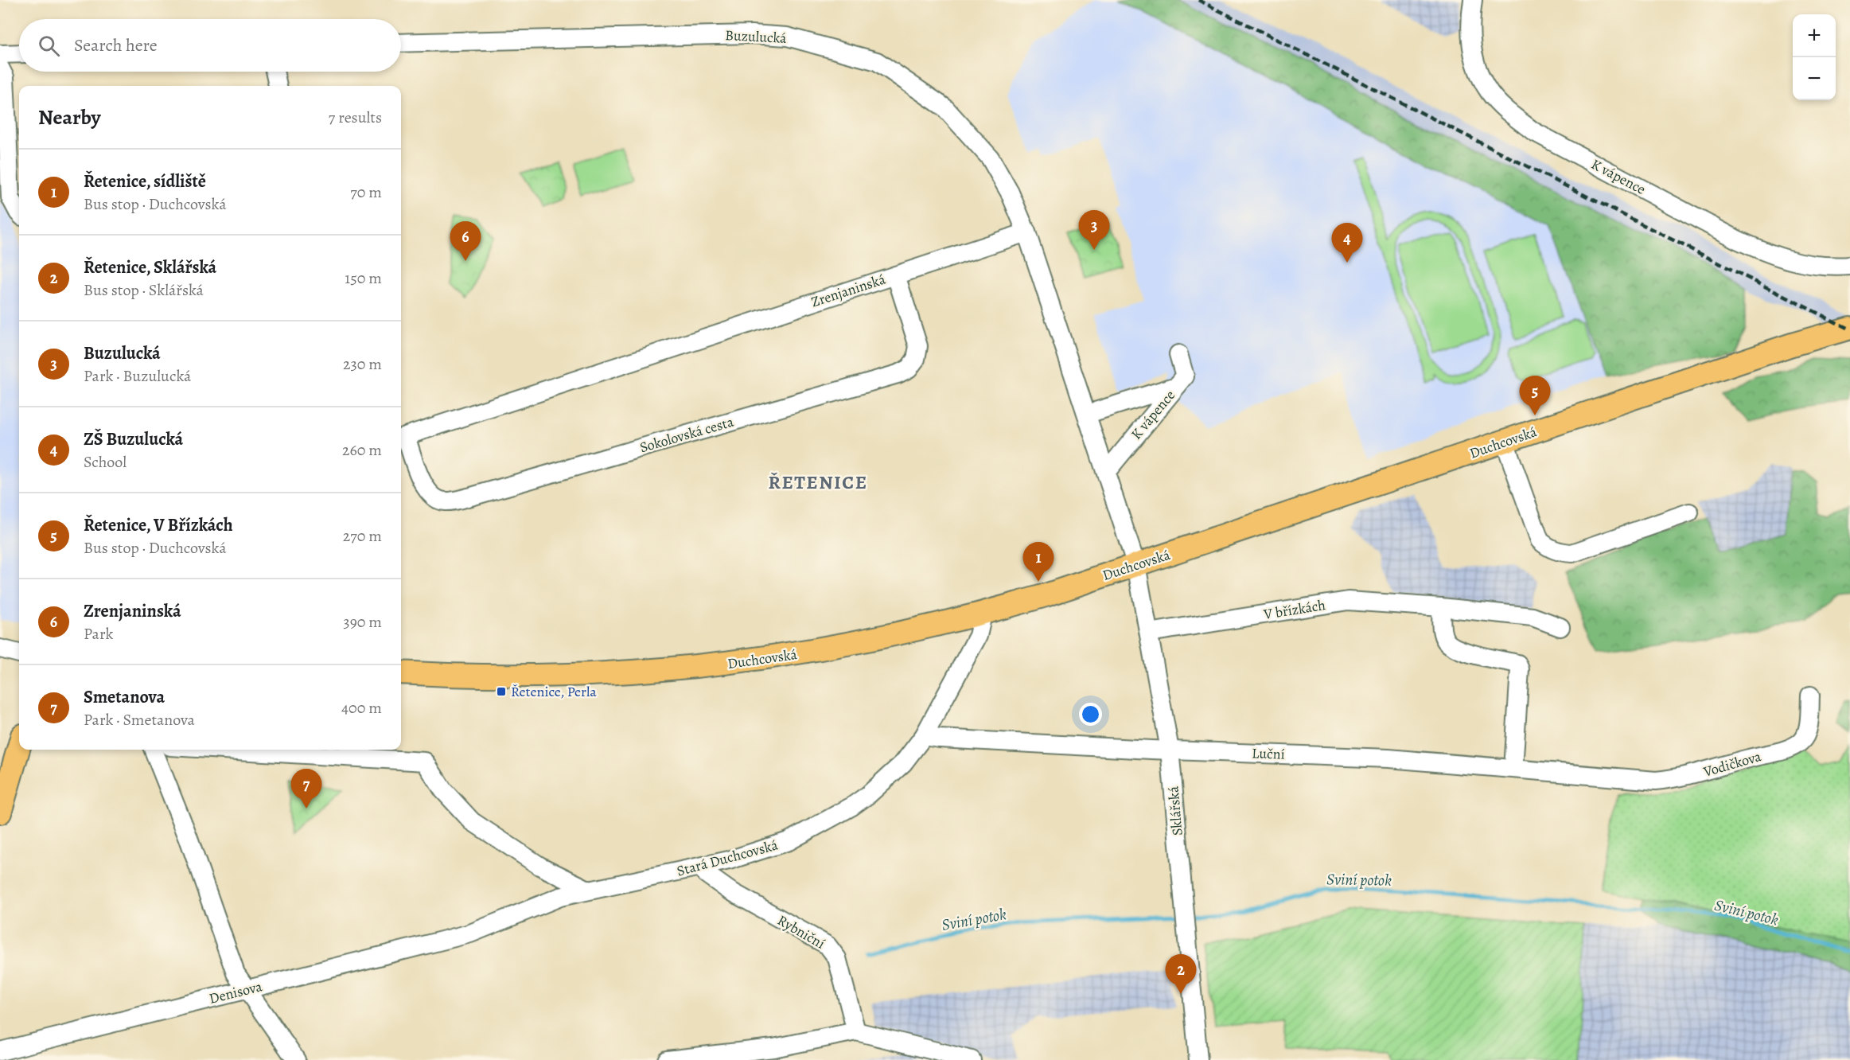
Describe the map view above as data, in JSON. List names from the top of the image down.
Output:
{
  "streets": {
    "main road": ["Duchcovská"],
    "street": [
      "Buzulucká",
      "K vápence",
      "Zrenjaninská",
      "Sokolovská cesta",
      "V břízkách",
      "Luční",
      "Vodičkova",
      "Sklářská",
      "Stará Duchcovská",
      "Rybniční",
      "Denisova"
    ]
  },
  "crossings": [
    ["Buzulucká", "K vápence"],
    ["Buzulucká", "Zrenjaninská"],
    ["Buzulucká", "Duchcovská"],
    ["Buzulucká", "Sklářská"],
    ["Zrenjaninská", "Sokolovská cesta"],
    ["Duchcovská", "Sklářská"],
    ["Duchcovská", "Stará Duchcovská"],
    ["V břízkách", "Sklářská"],
    ["Luční", "Vodičkova"],
    ["Luční", "Sklářská"],
    ["Luční", "Stará Duchcovská"],
    ["Stará Duchcovská", "Rybniční"],
    ["Stará Duchcovská", "Denisova"]
  ],
  "districts": ["ŘETENICE"],
  "water": ["Sviní potok"],
  "places": {
    "transit": ["Řetenice, Perla"]
  },
  "page": {
    "map_buttons": ["+", "−"],
    "search": "Search here",
    "heading": ["Nearby", "7 results"],
    "list": [
      {
        "mark": "1",
        "name": "Řetenice, sídliště",
        "note": "Bus stop · Duchcovská",
        "value": "70 m"
      },
      {
        "mark": "2",
        "name": "Řetenice, Sklářská",
        "note": "Bus stop · Sklářská",
        "value": "150 m"
      },
      {
        "mark": "3",
        "name": "Buzulucká",
        "note": "Park · Buzulucká",
        "value": "230 m"
      },
      {
        "mark": "4",
        "name": "ZŠ Buzulucká",
        "note": "School",
        "value": "260 m"
      },
      {
        "mark": "5",
        "name": "Řetenice, V Břízkách",
        "note": "Bus stop · Duchcovská",
        "value": "270 m"
      },
      {
        "mark": "6",
        "name": "Zrenjaninská",
        "note": "Park",
        "value": "390 m"
      },
      {
        "mark": "7",
        "name": "Smetanova",
        "note": "Park · Smetanova",
        "value": "400 m"
      }
    ],
    "pins": [
      "3",
      "6",
      "4",
      "5",
      "1",
      "7",
      "2"
    ]
  }
}
